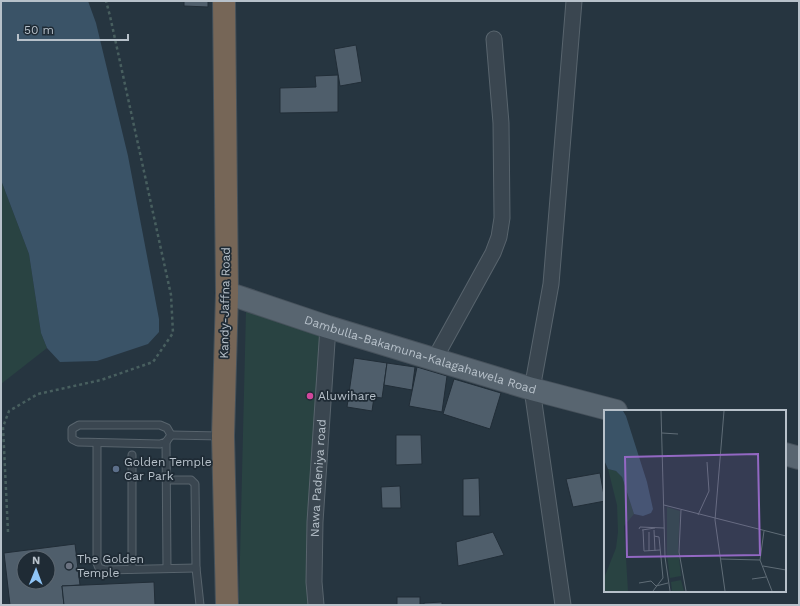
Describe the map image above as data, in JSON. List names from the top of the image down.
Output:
{
  "streets": {
    "highway": ["Kandy-Jaffna Road"],
    "main road": ["Dambulla-Bakamuna-Kalagahawela Road"],
    "street": ["Nawa Padeniya road"]
  },
  "crossings": [
    ["Kandy-Jaffna Road", "Dambulla-Bakamuna-Kalagahawela Road"],
    ["Dambulla-Bakamuna-Kalagahawela Road", "Nawa Padeniya road"]
  ],
  "places": ["Aluwihare", "Golden Temple Car Park", "The Golden Temple"],
  "scale_bar": "50 m",
  "north": "top"
}
